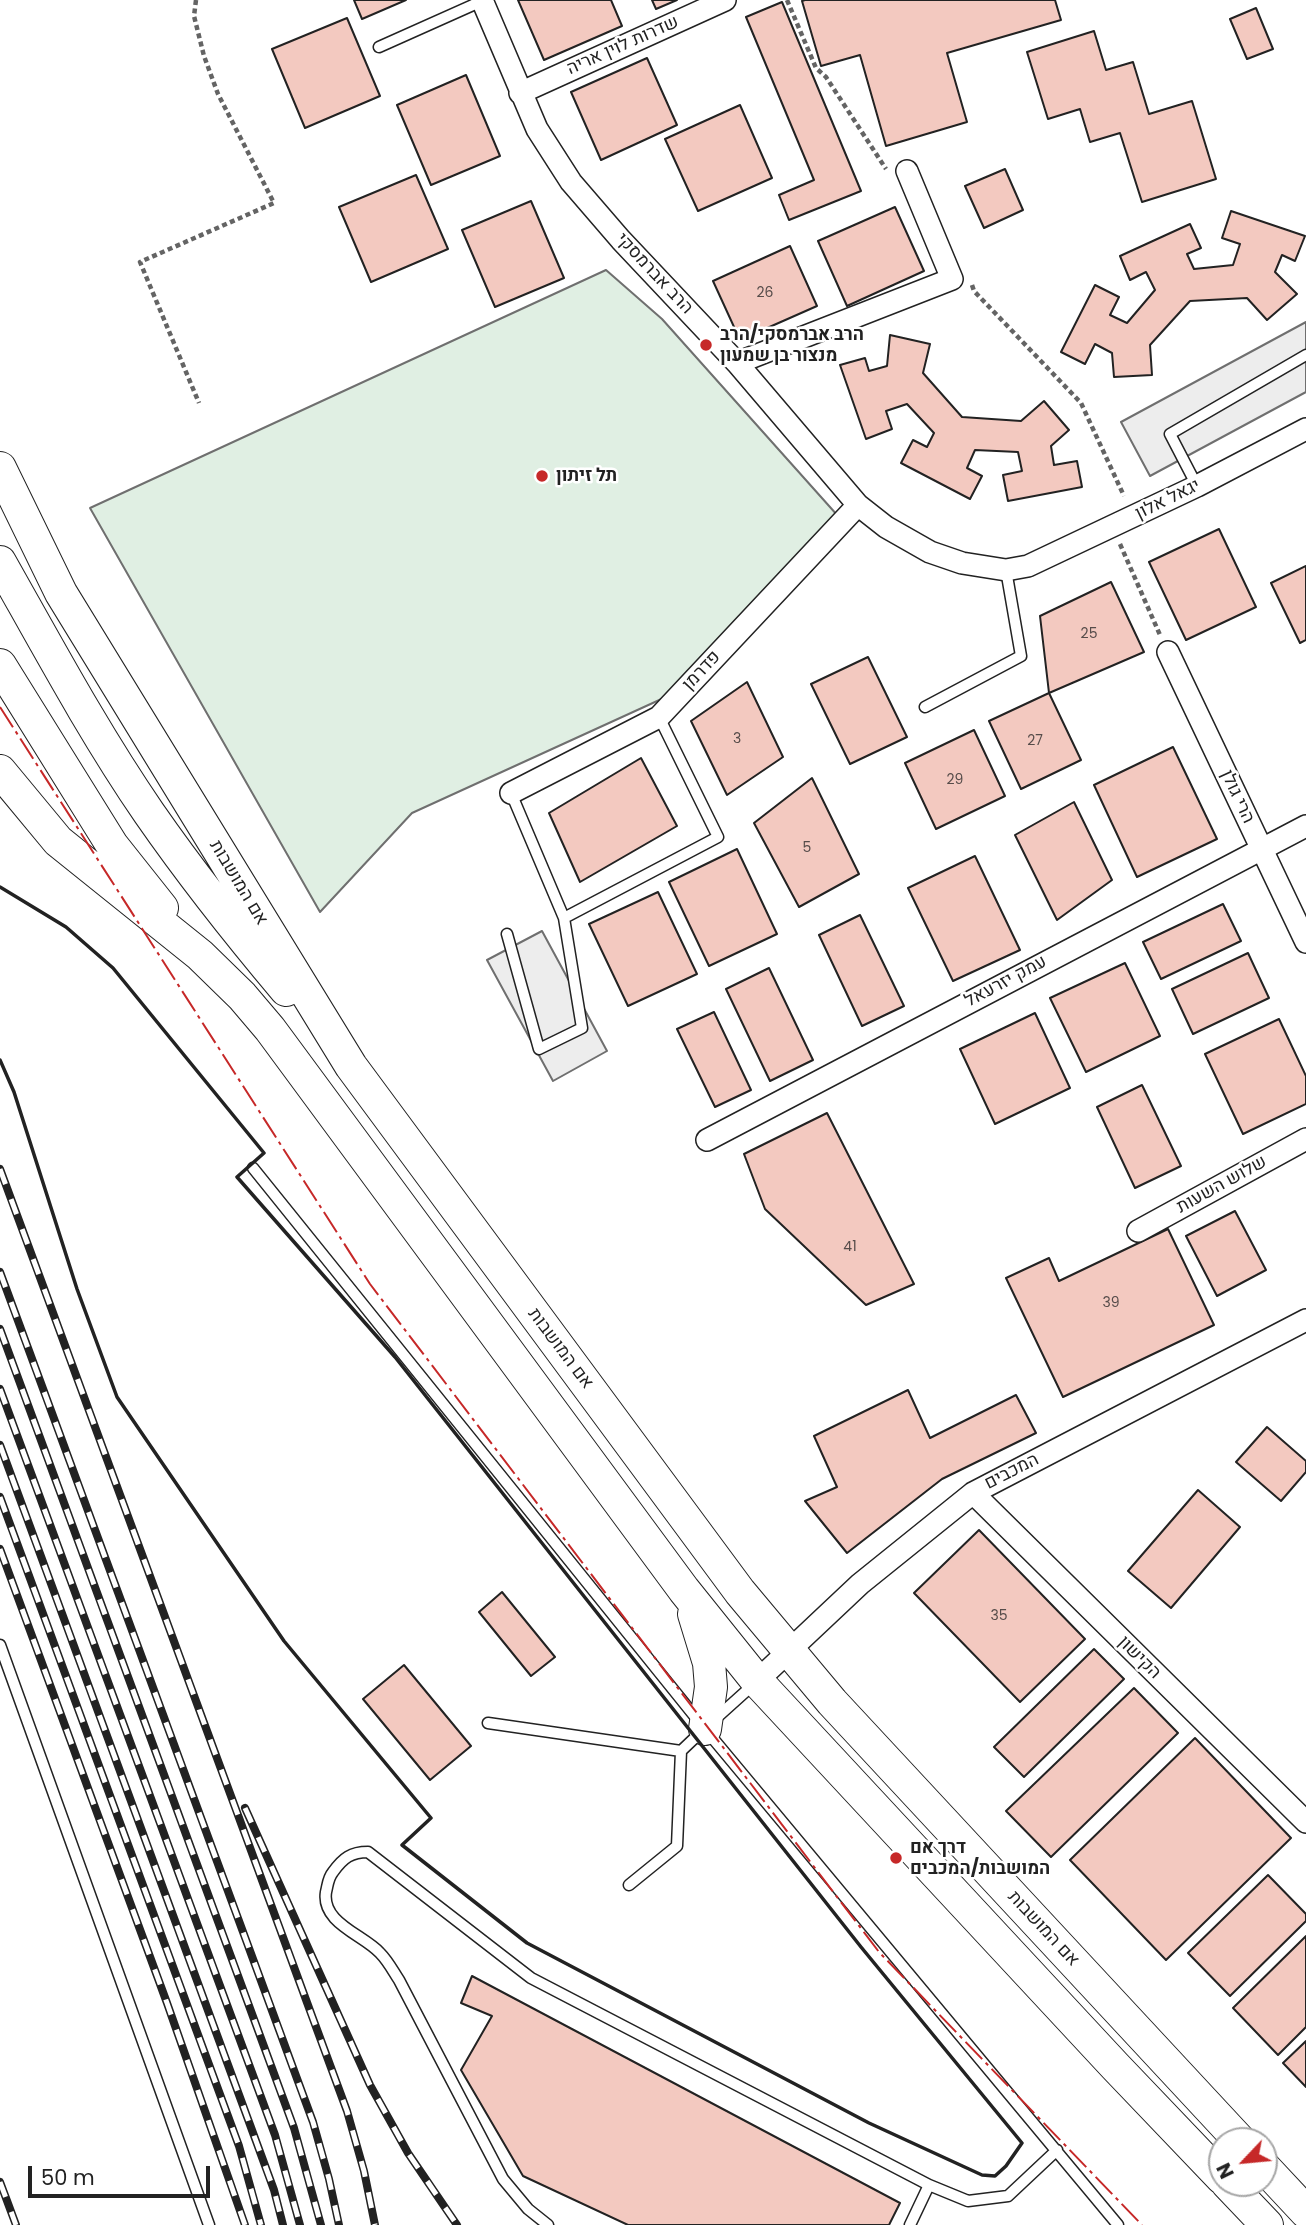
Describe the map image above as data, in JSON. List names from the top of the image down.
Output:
{
  "streets": {
    "main road": ["אם המושבות"],
    "street": [
      "שדרות לוין אריה",
      "הרב אברמסקי",
      "יגאל אלון",
      "פדרמן",
      "הרי גולן",
      "עמק יזרעאל",
      "שלוש השעות",
      "המכבים",
      "הקישון"
    ]
  },
  "crossings": [
    ["שדרות לוין אריה", "הרב אברמסקי"],
    ["הרב אברמסקי", "יגאל אלון"],
    ["הרב אברמסקי", "פדרמן"],
    ["הרי גולן", "עמק יזרעאל"],
    ["אם המושבות", "המכבים"],
    ["המכבים", "הקישון"]
  ],
  "places": ["הרב אברמסקי/הרב מנצור בן שמעון", "תל זיתון", "דרך אם המושבות/המכבים"],
  "house_numbers": [
    "26",
    "25",
    "3",
    "27",
    "29",
    "5",
    "41",
    "39",
    "35"
  ],
  "scale_bar": "50 m",
  "north": "bottom left"
}
